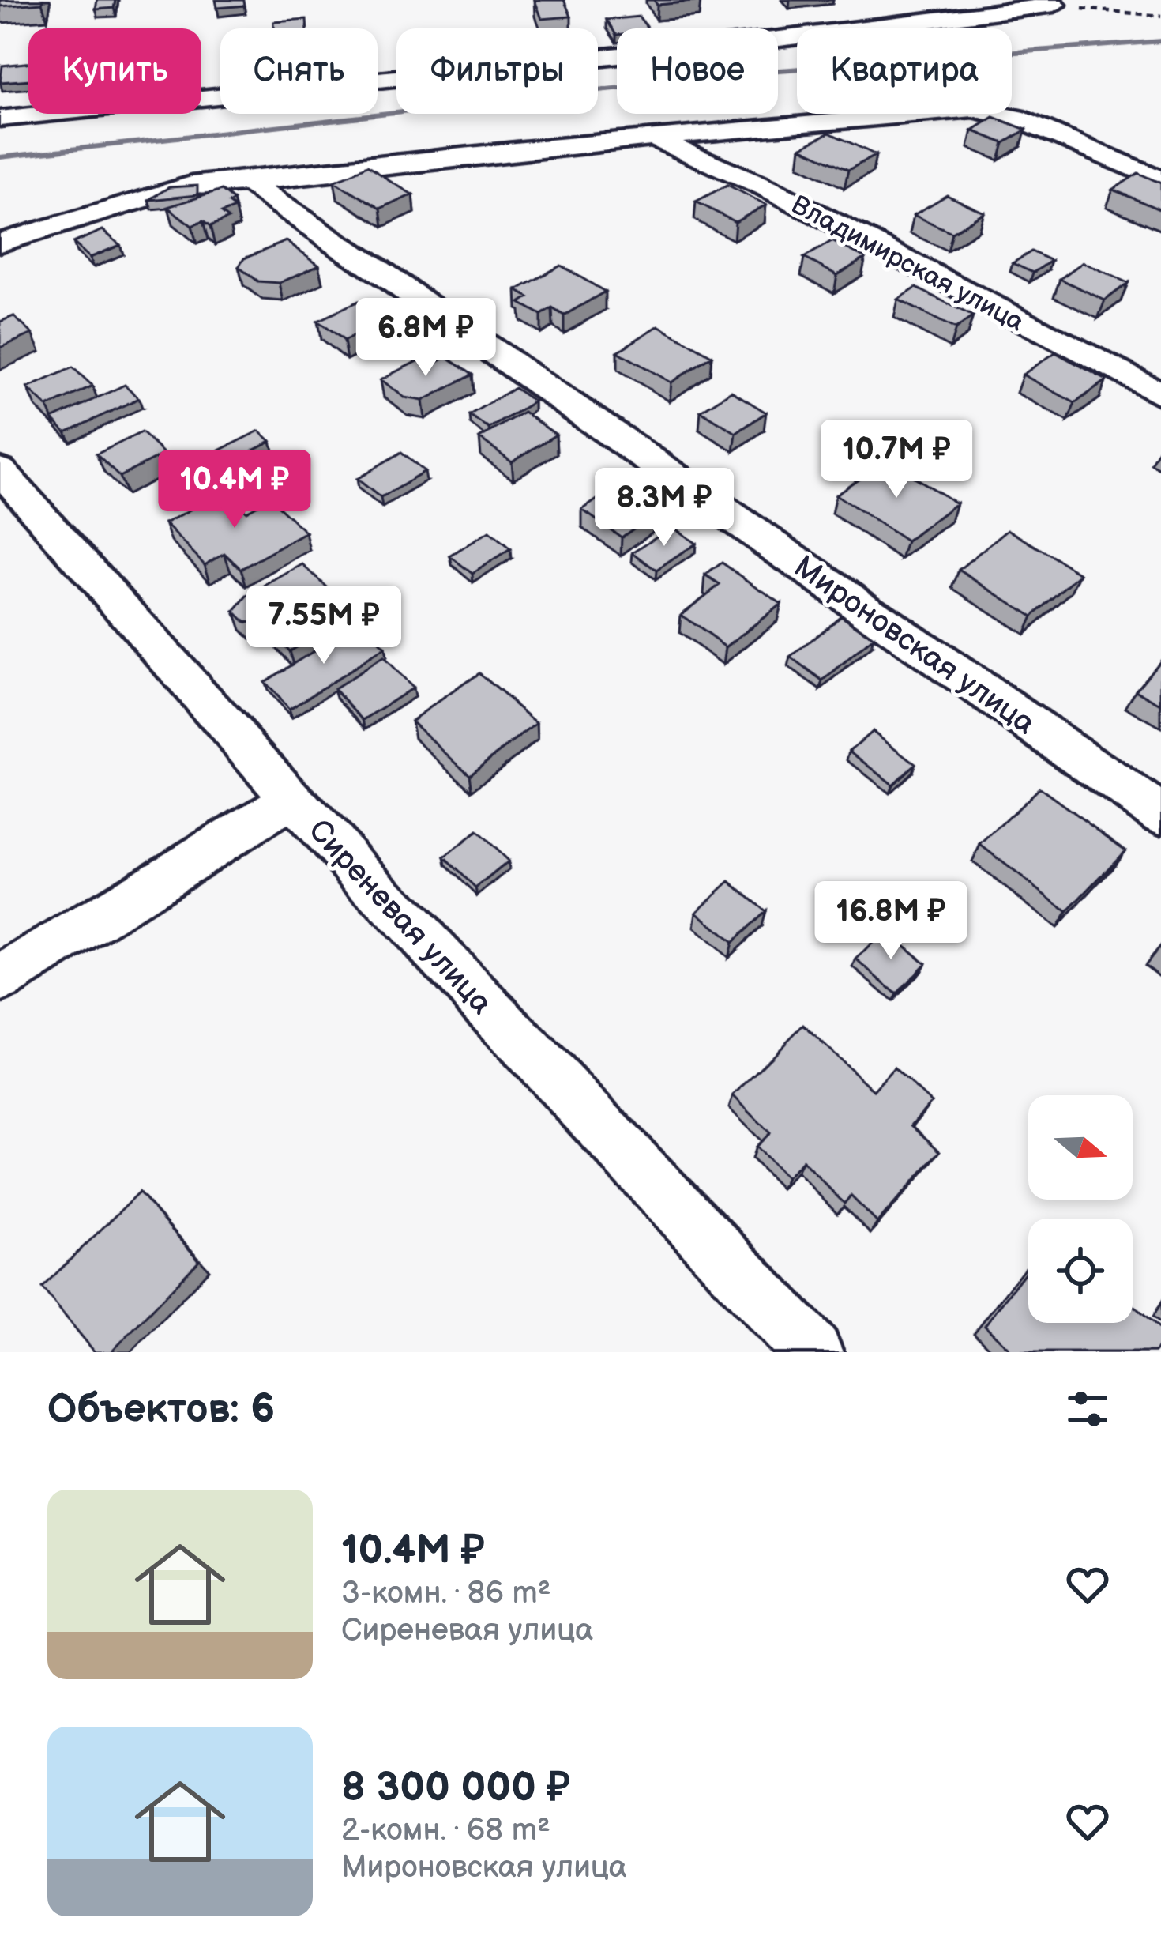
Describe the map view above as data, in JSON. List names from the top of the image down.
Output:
{
  "streets": {
    "street": ["Владимирская улица", "Мироновская улица", "Сиреневая улица"]
  },
  "north": "right",
  "page": {
    "chip": [
      "Купить",
      "Снять",
      "Фильтры",
      "Новое",
      "Квартира"
    ],
    "price": [
      "6.8M ₽",
      "10.7M ₽",
      "10.4M ₽",
      "8.3M ₽",
      "7.55M ₽",
      "16.8M ₽"
    ],
    "heading": "Объектов: 6",
    "list": [
      {
        "name": "10.4M ₽",
        "note": "3-комн. · 86 m² · Сиреневая улица"
      },
      {
        "name": "8 300 000 ₽",
        "note": "2-комн. · 68 m² · Мироновская улица"
      }
    ]
  }
}
